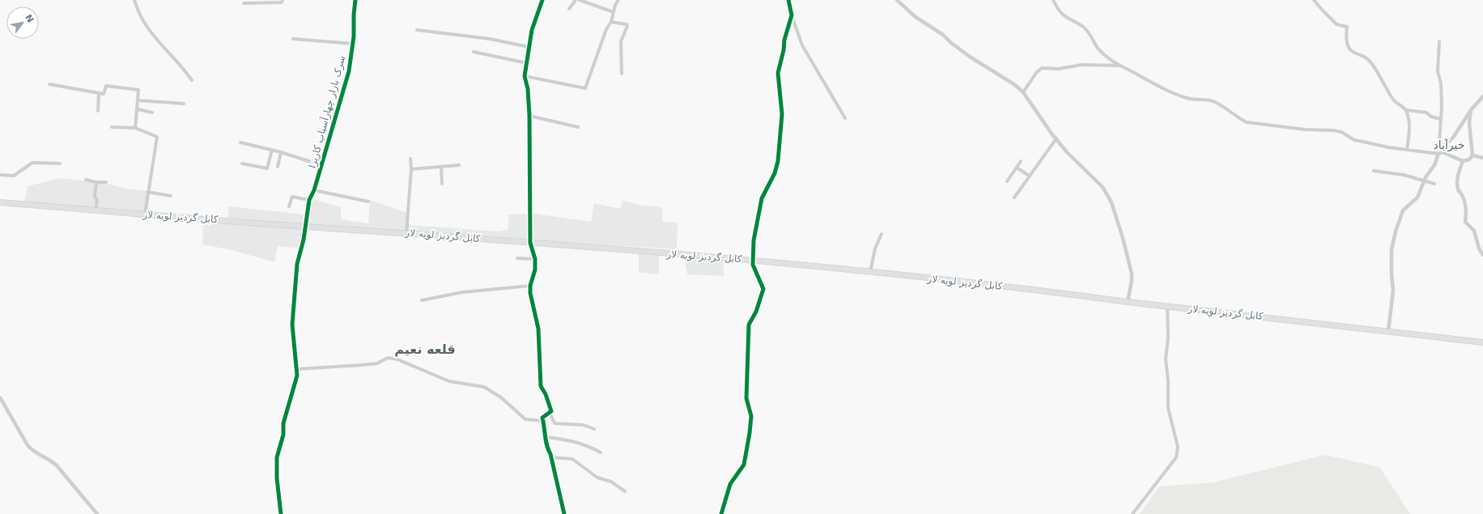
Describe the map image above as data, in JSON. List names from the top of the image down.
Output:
{
  "streets": {
    "highway": ["کابل گردیز لویه لار"],
    "street": ["سرک بازار چهارآسیاب کاریزا"]
  },
  "crossings": [
    ["سرک بازار چهارآسیاب کاریزا", "کابل گردیز لویه لار"]
  ],
  "districts": ["خیرآباد", "قلعه نعيم"],
  "north": "top right"
}
